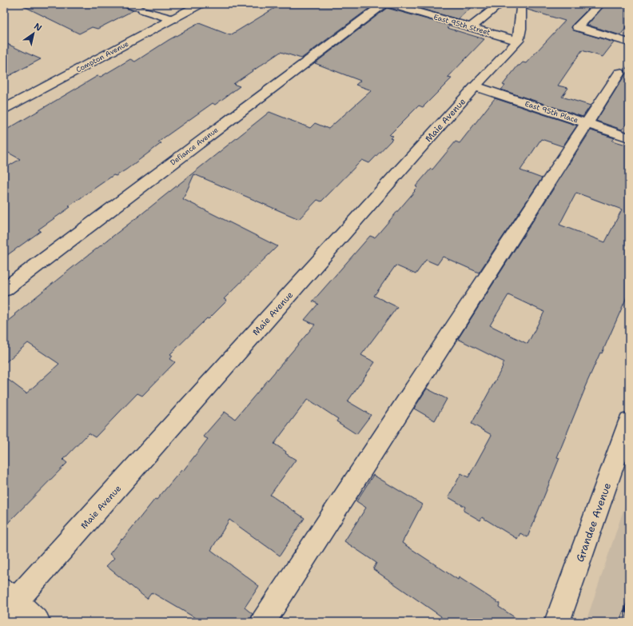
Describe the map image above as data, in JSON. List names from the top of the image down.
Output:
{
  "streets": {
    "street": [
      "East 95th Street",
      "Compton Avenue",
      "East 95th Place",
      "Maie Avenue",
      "Defiance Avenue",
      "Grandee Avenue"
    ]
  },
  "crossings": [
    ["East 95th Street", "Maie Avenue"],
    ["East 95th Place", "Maie Avenue"]
  ],
  "north": "top right"
}
